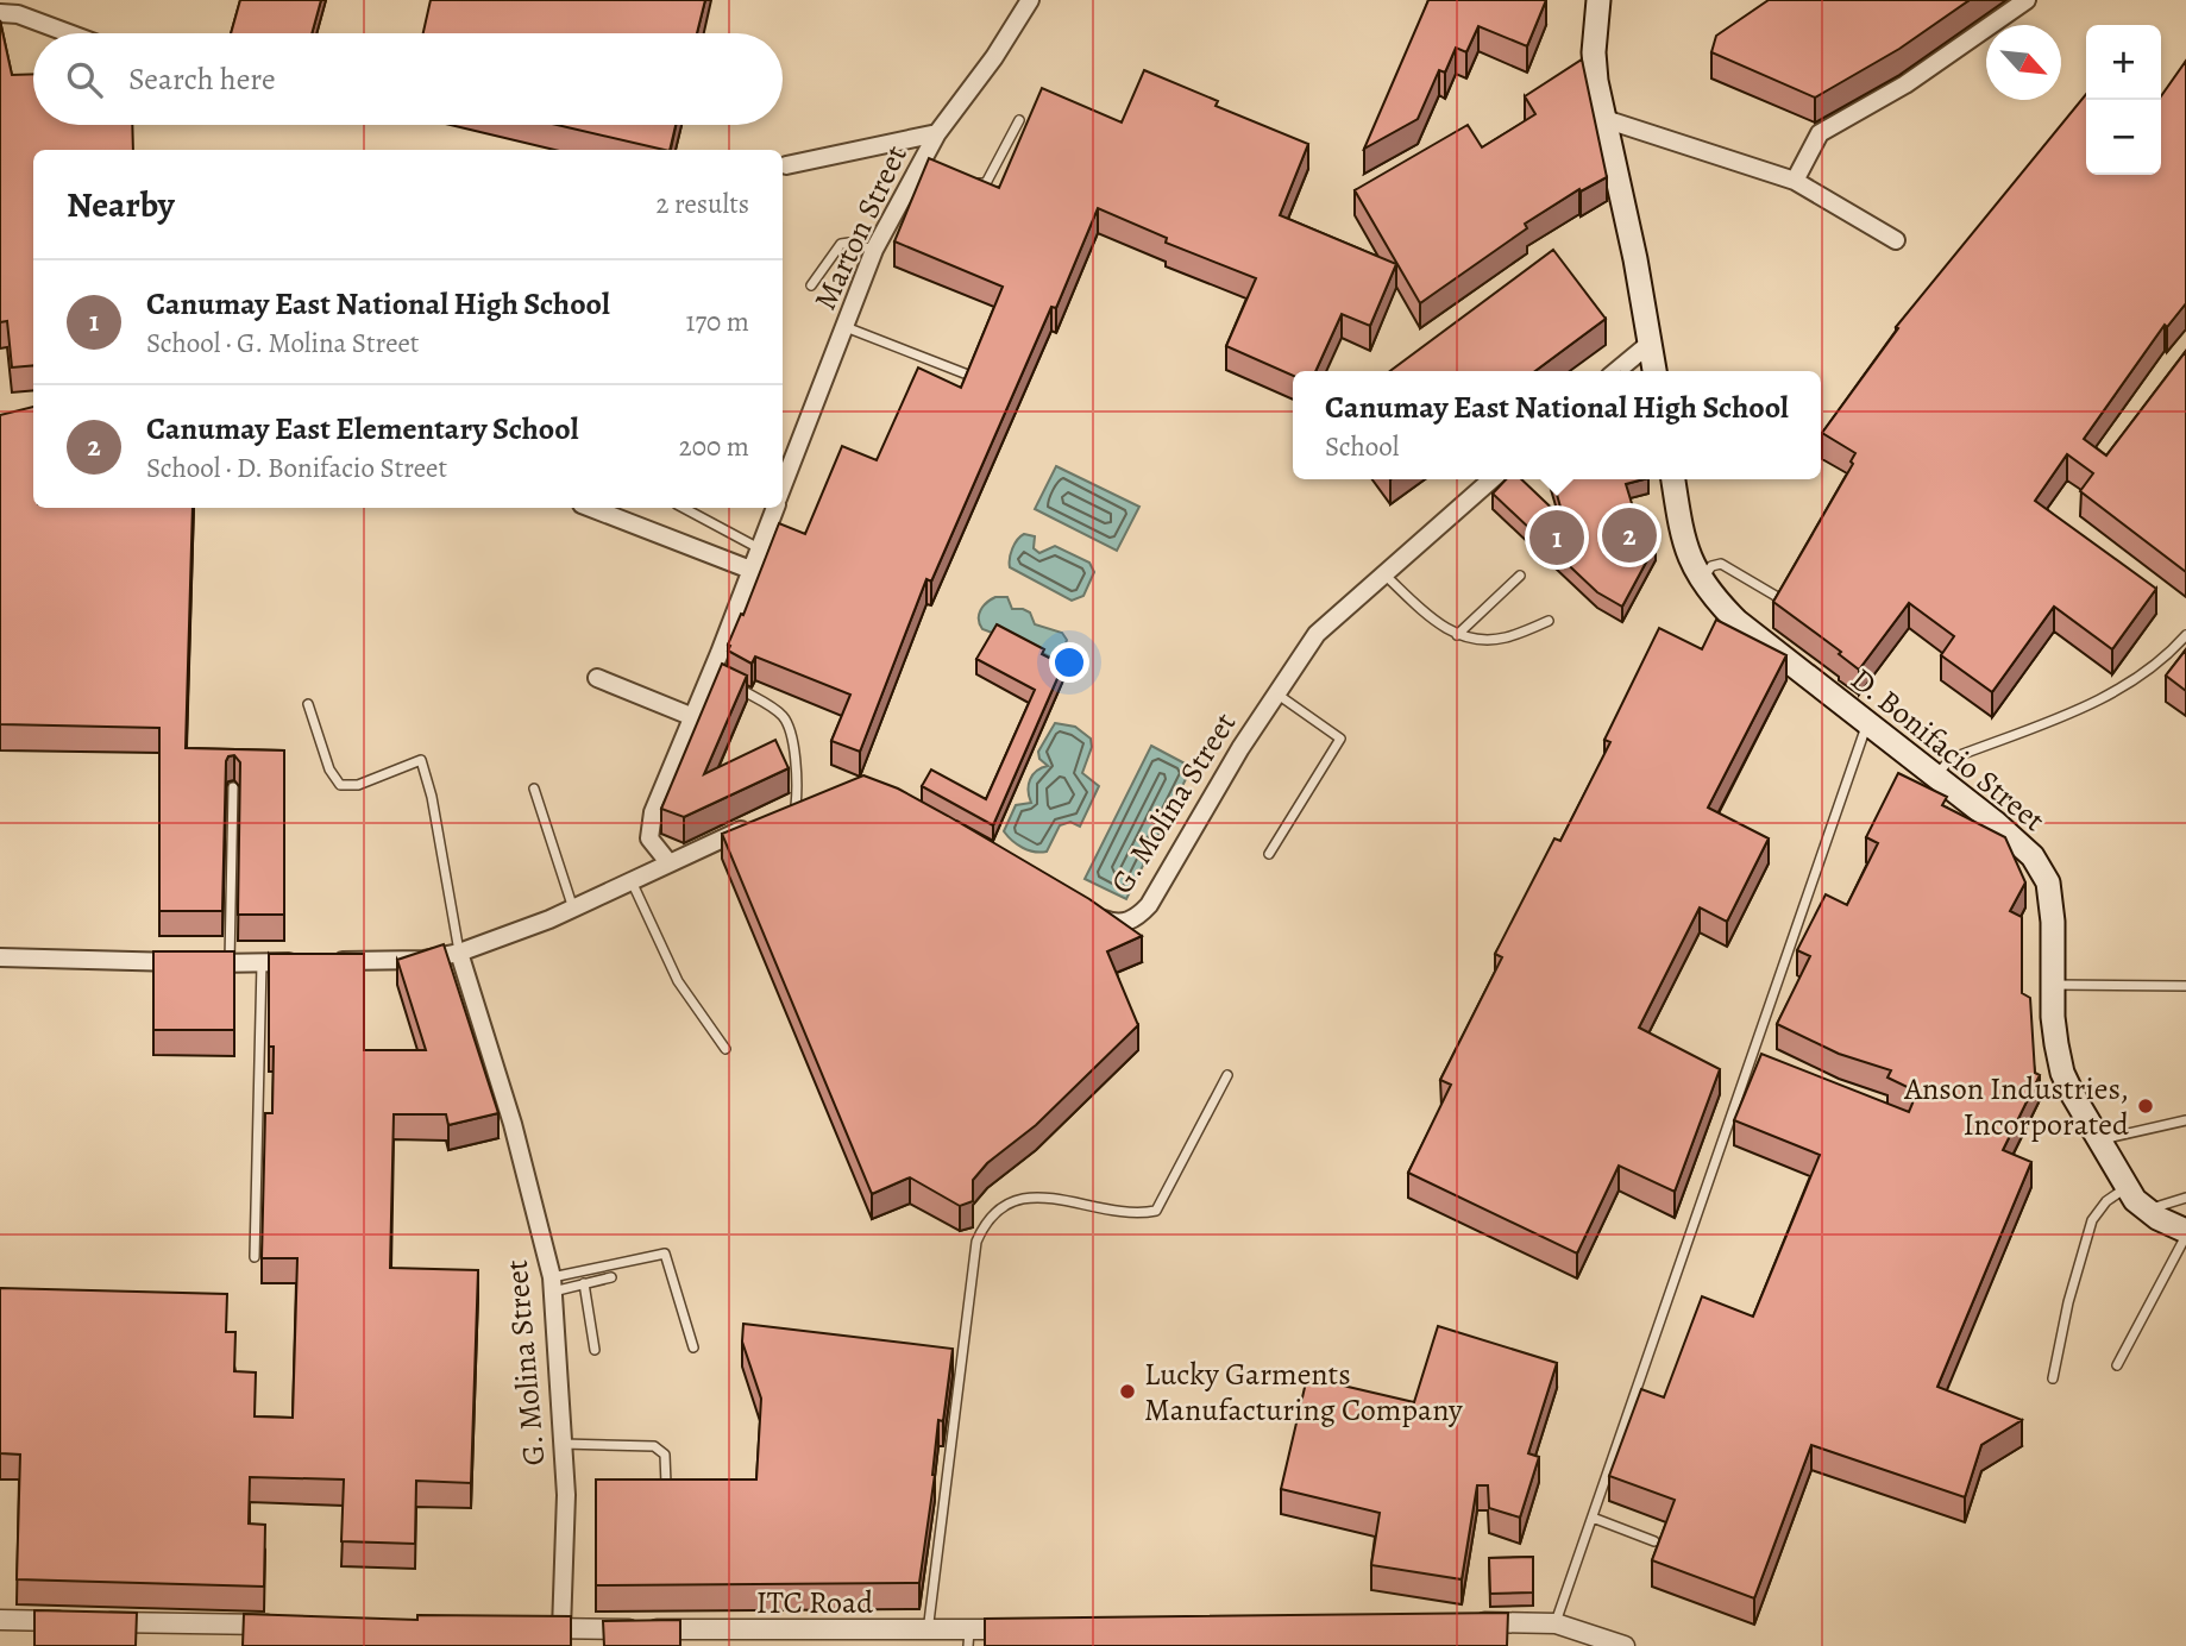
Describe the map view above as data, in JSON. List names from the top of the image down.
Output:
{
  "streets": {
    "main road": ["D. Bonifacio Street"],
    "street": ["Marton Street", "G. Molina Street", "ITC Road"]
  },
  "crossings": [
    ["G. Molina Street", "ITC Road"]
  ],
  "places": ["Anson Industries, Incorporated", "Lucky Garments Manufacturing Company"],
  "north": "bottom right",
  "page": {
    "map_buttons": ["+", "−"],
    "search": "Search here",
    "heading": ["Nearby", "2 results"],
    "list": [
      {
        "mark": "1",
        "name": "Canumay East National High School",
        "note": "School · G. Molina Street",
        "value": "170 m"
      },
      {
        "mark": "2",
        "name": "Canumay East Elementary School",
        "note": "School · D. Bonifacio Street",
        "value": "200 m"
      }
    ],
    "popup": ["Canumay East National High School", "School"],
    "pins": ["2", "1"]
  }
}
